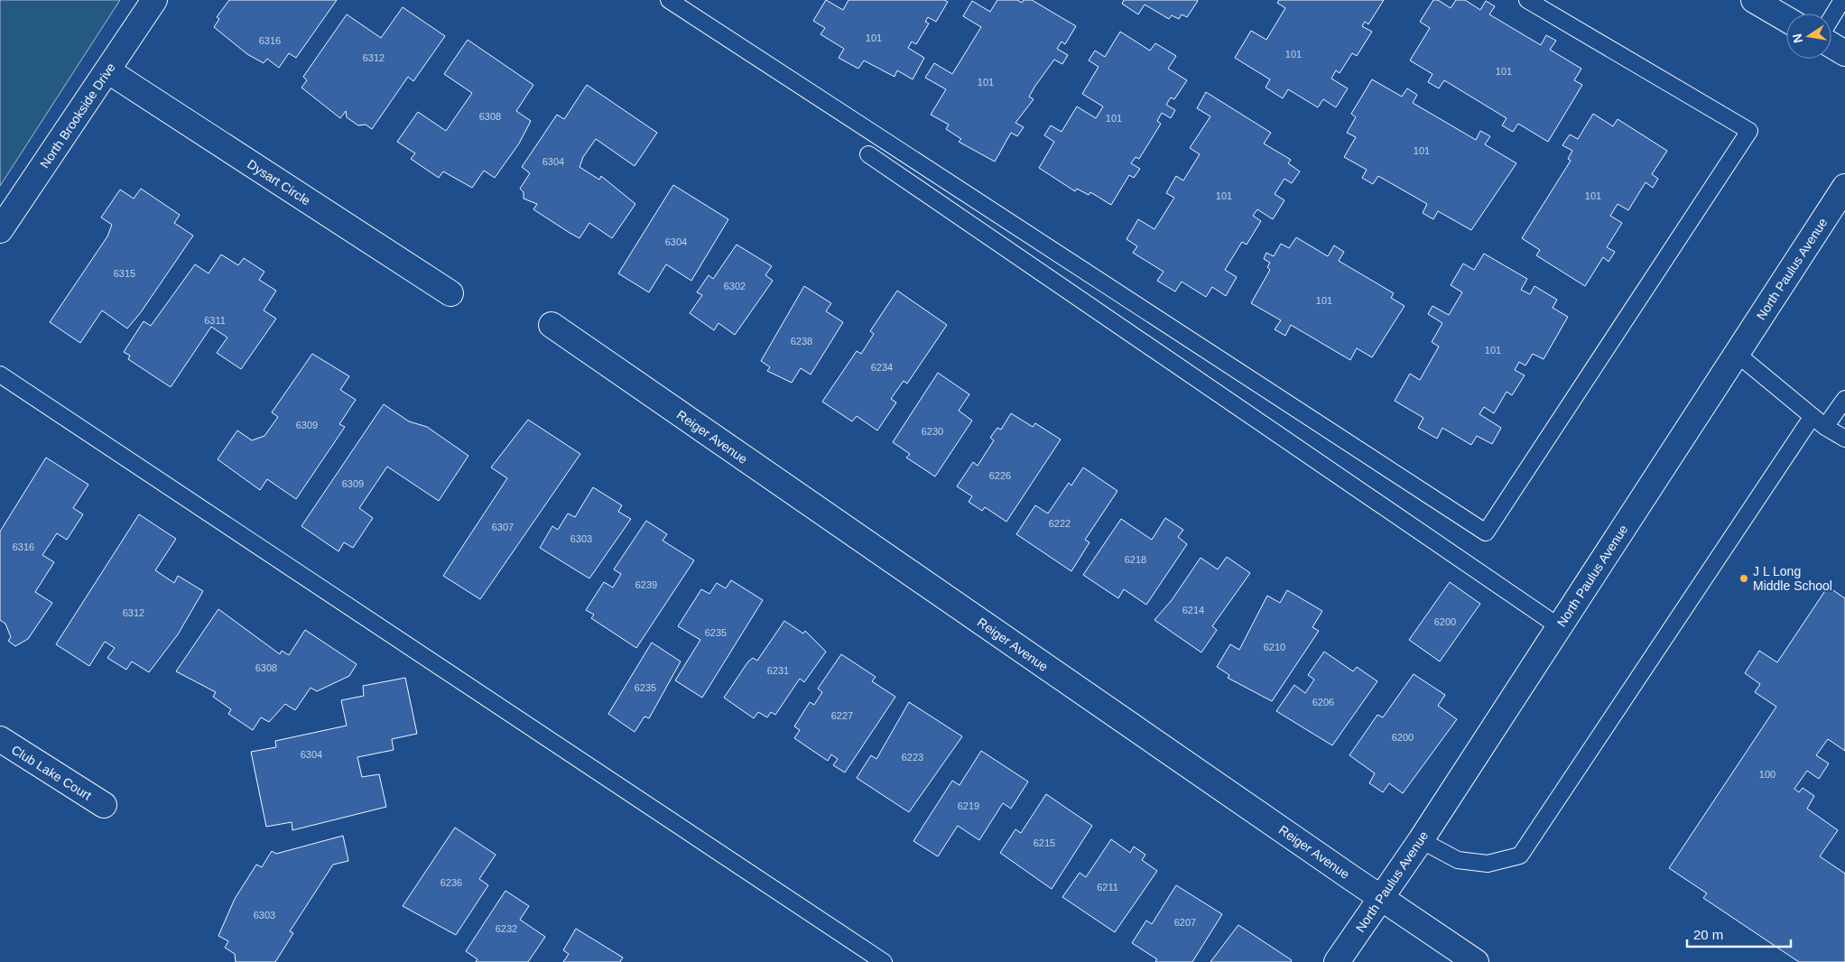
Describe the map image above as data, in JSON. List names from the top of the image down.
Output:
{
  "streets": {
    "street": [
      "North Brookside Drive",
      "Dysart Circle",
      "North Paulus Avenue",
      "Reiger Avenue",
      "Club Lake Court"
    ]
  },
  "crossings": [
    ["North Brookside Drive", "Dysart Circle"],
    ["North Paulus Avenue", "Reiger Avenue"]
  ],
  "places": ["J L Long Middle School"],
  "house_numbers": [
    "101",
    "6316",
    "101",
    "6312",
    "101",
    "101",
    "6308",
    "101",
    "101",
    "6304",
    "101",
    "101",
    "6304",
    "6315",
    "6302",
    "101",
    "6311",
    "6238",
    "101",
    "6234",
    "6309",
    "6230",
    "6226",
    "6309",
    "6222",
    "6307",
    "6303",
    "6316",
    "6218",
    "6239",
    "6214",
    "6312",
    "6200",
    "6235",
    "6210",
    "6308",
    "6231",
    "6235",
    "6206",
    "6227",
    "6200",
    "6304",
    "6223",
    "100",
    "6219",
    "6215",
    "6236",
    "6211",
    "6303",
    "6207",
    "6232"
  ],
  "scale_bar": "20 m",
  "north": "left"
}
